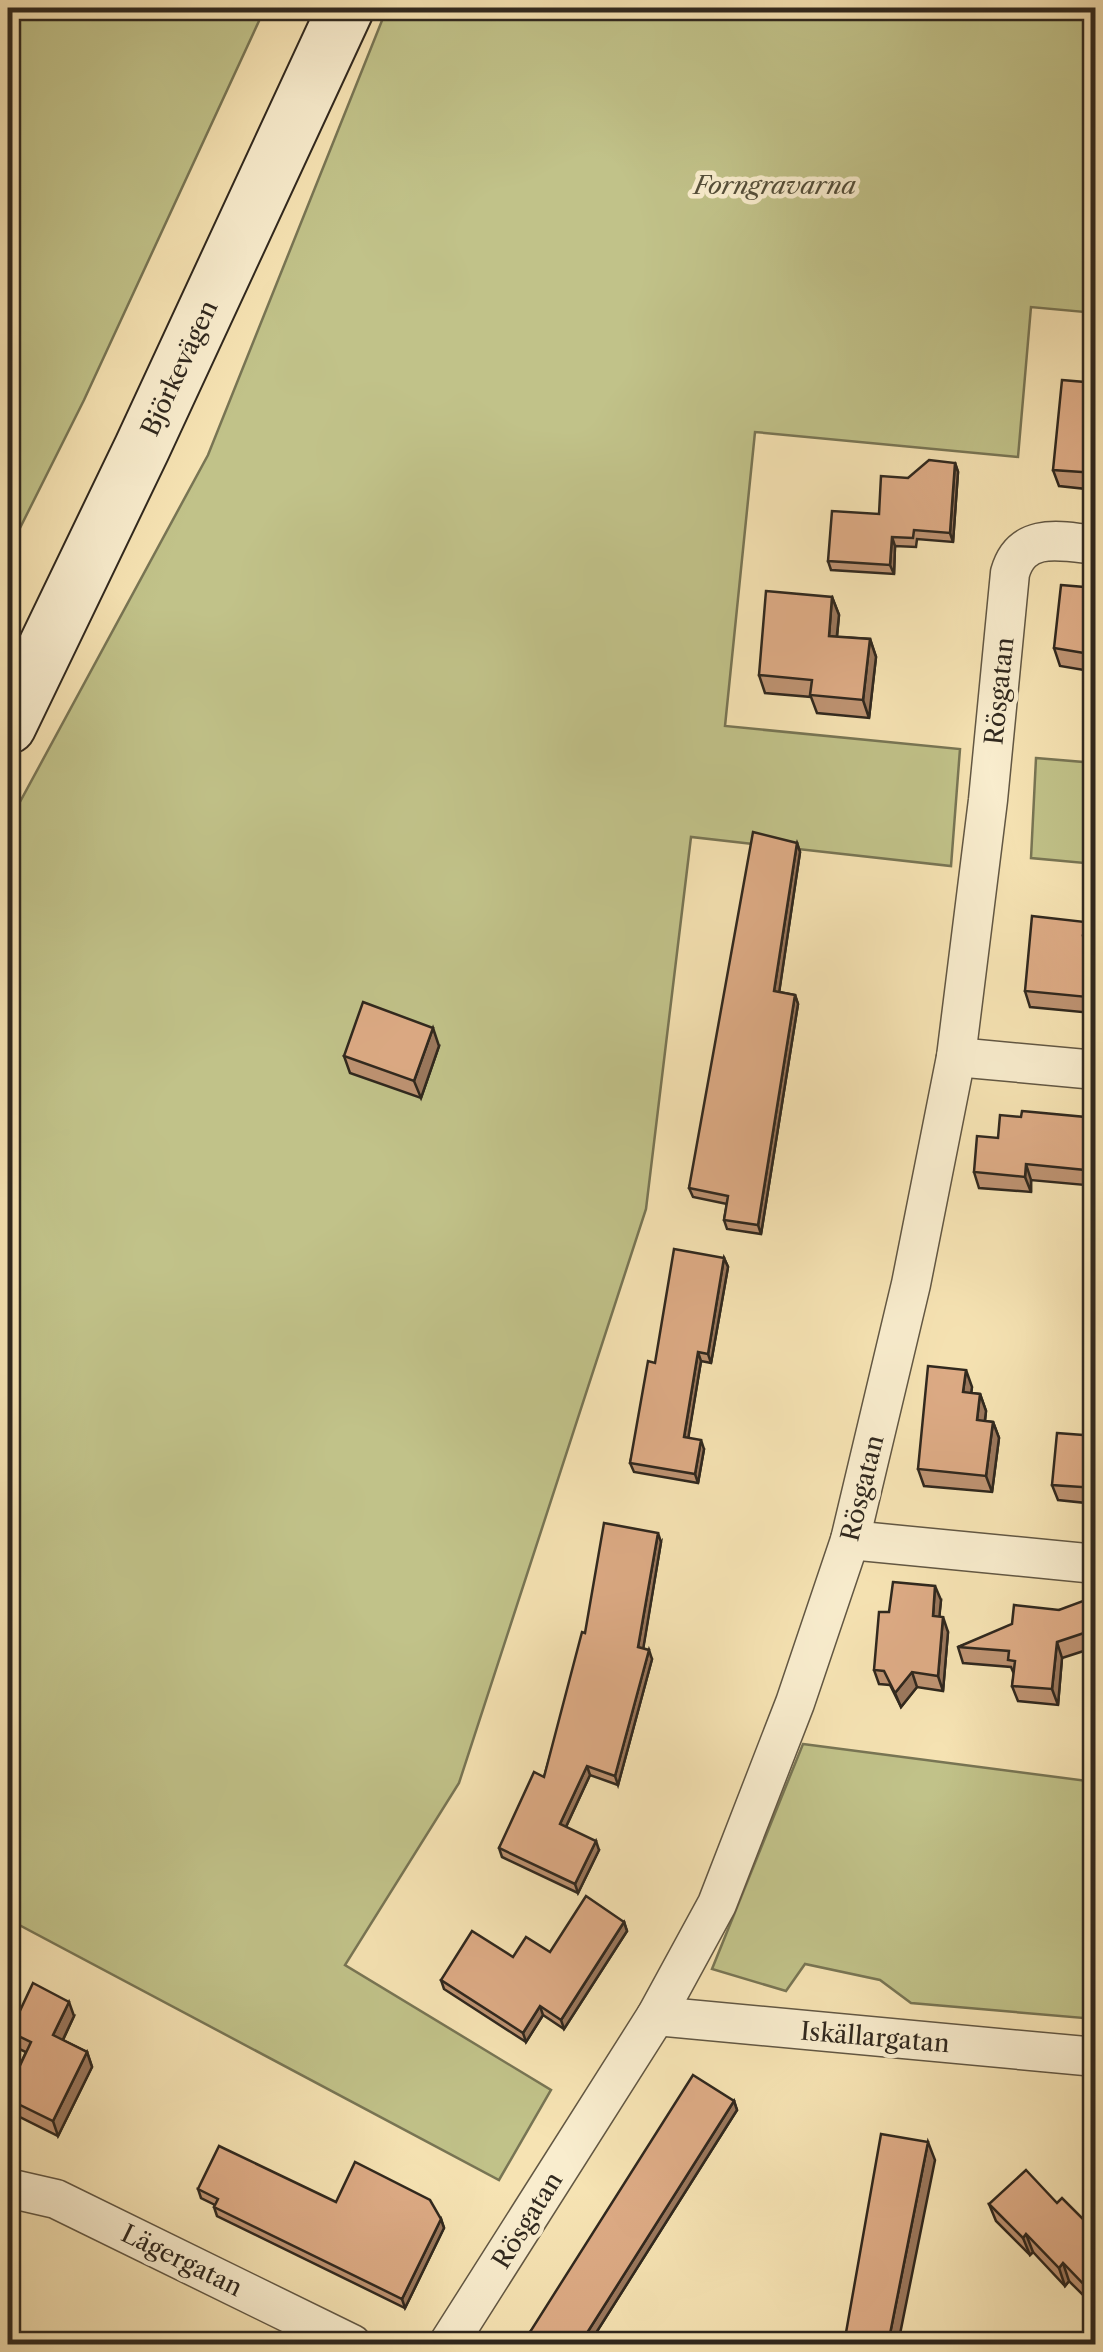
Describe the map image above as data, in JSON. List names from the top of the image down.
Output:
{
  "streets": {
    "main road": ["Björkevägen"],
    "street": ["Rösgatan", "Iskällargatan", "Lägergatan"]
  },
  "crossings": [
    ["Rösgatan", "Iskällargatan"]
  ],
  "parks": ["Forngravarna"]
}
